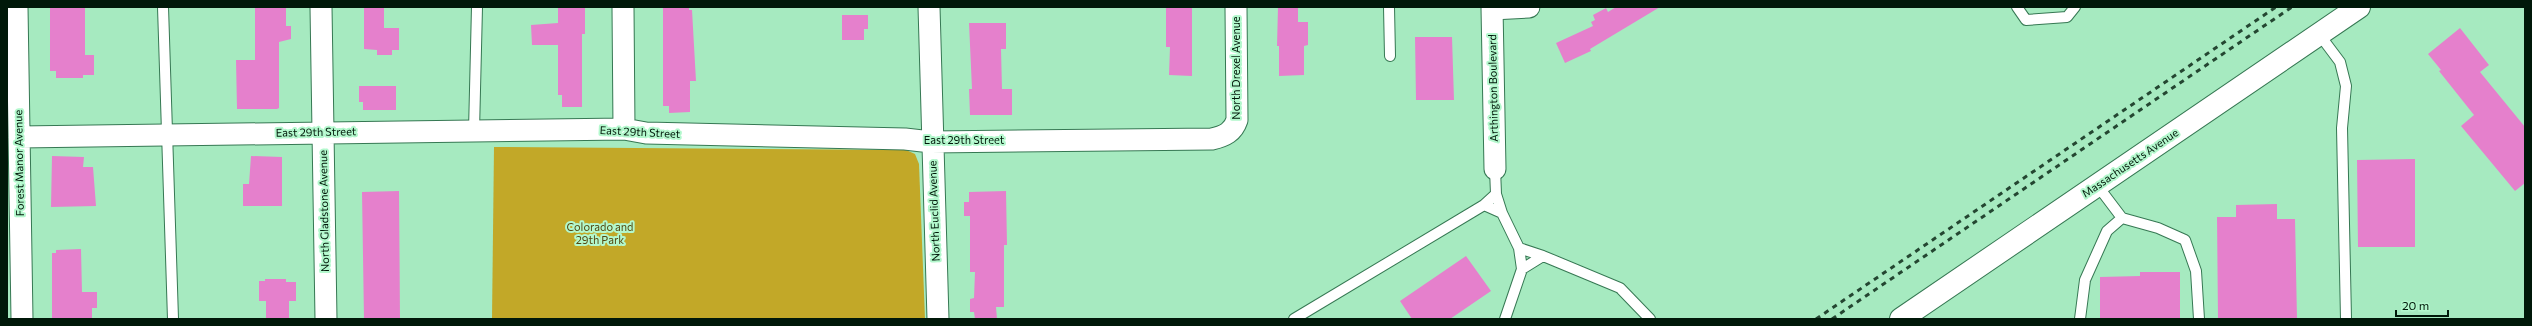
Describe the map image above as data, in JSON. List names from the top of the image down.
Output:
{
  "streets": {
    "main road": ["Massachusetts Avenue"],
    "street": [
      "North Drexel Avenue",
      "Arthington Boulevard",
      "East 29th Street",
      "Forest Manor Avenue",
      "North Gladstone Avenue",
      "North Euclid Avenue"
    ]
  },
  "crossings": [
    ["North Drexel Avenue", "East 29th Street"],
    ["East 29th Street", "Forest Manor Avenue"],
    ["East 29th Street", "North Gladstone Avenue"],
    ["East 29th Street", "North Euclid Avenue"]
  ],
  "parks": ["Colorado and 29th Park"],
  "scale_bar": "20 m"
}
